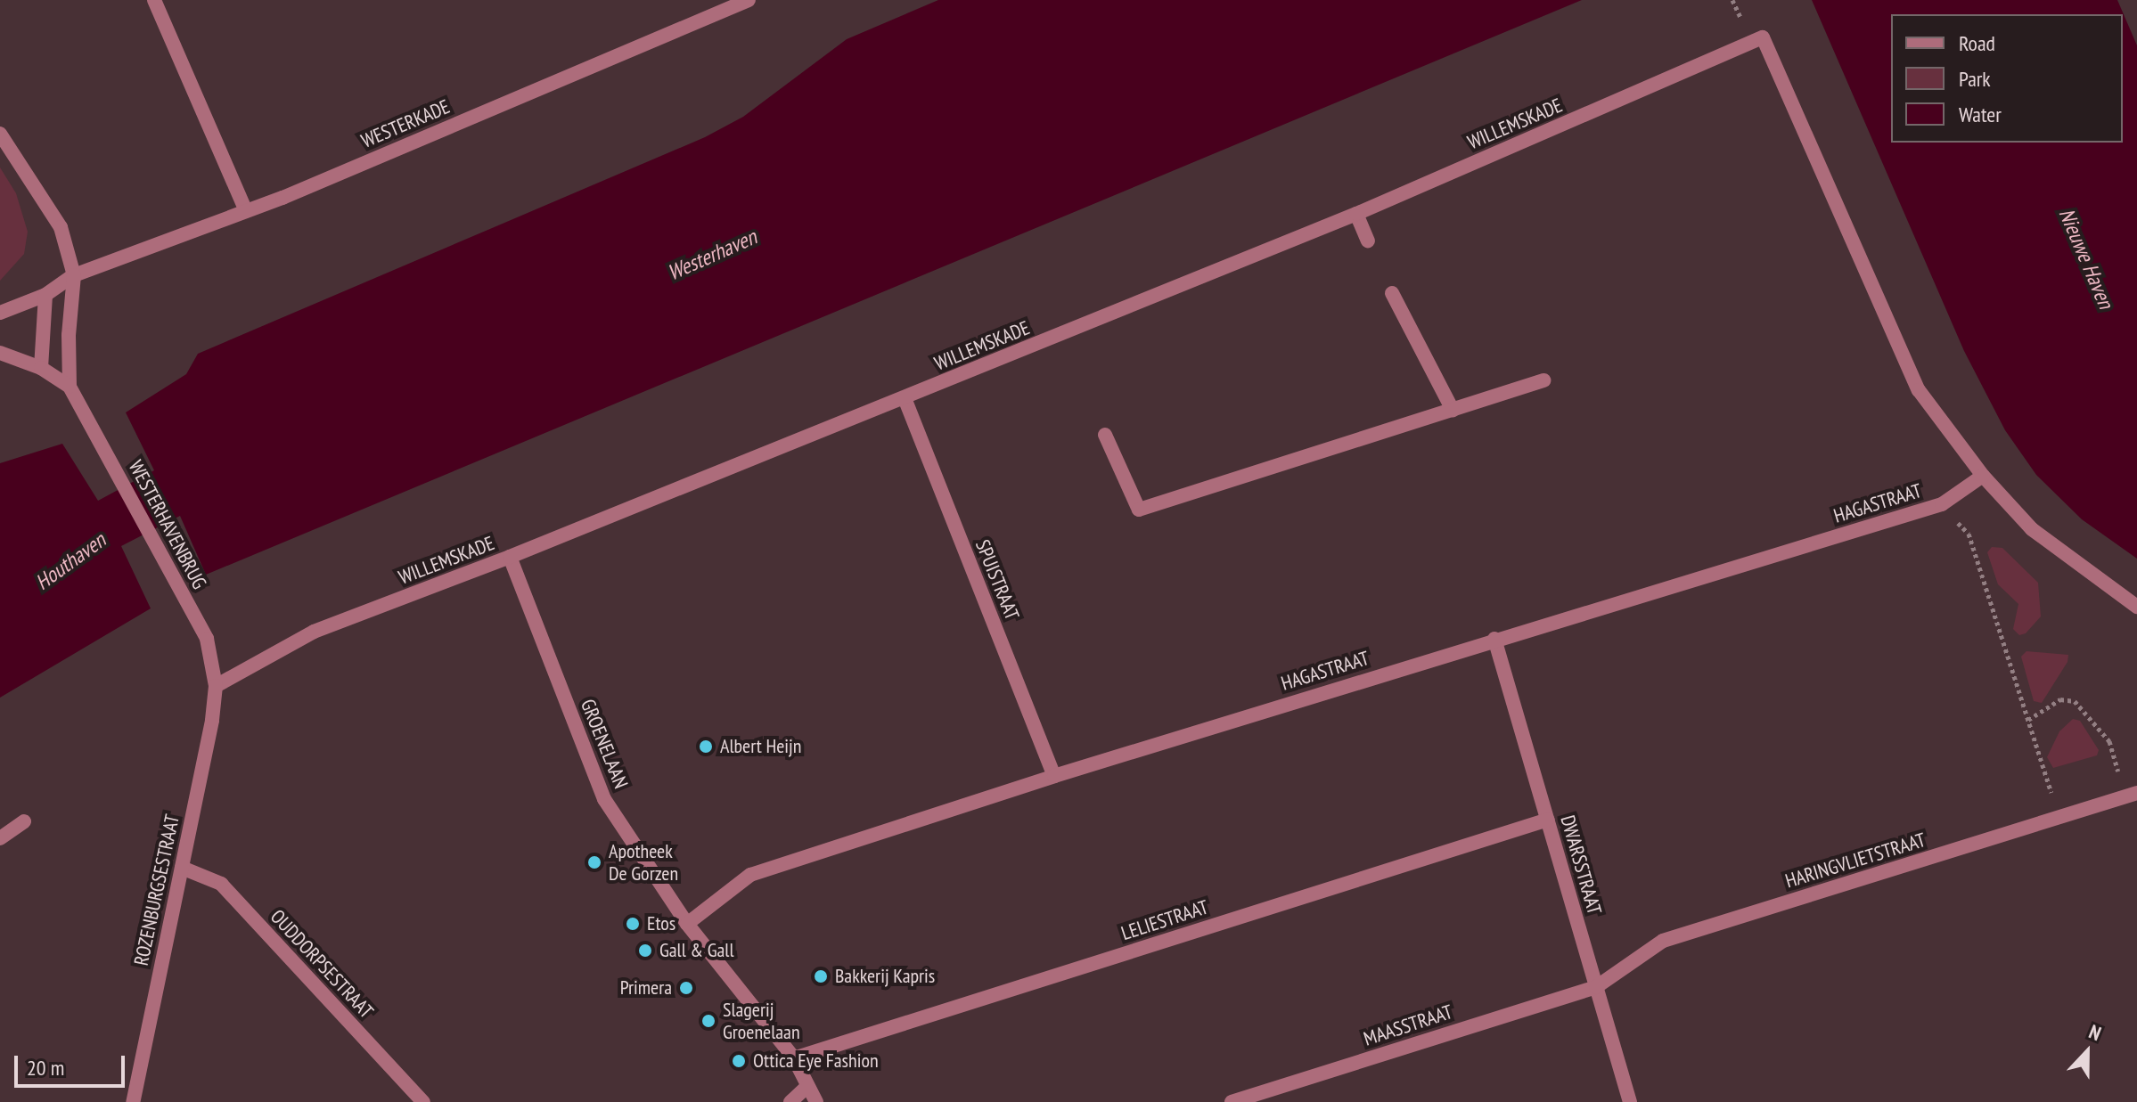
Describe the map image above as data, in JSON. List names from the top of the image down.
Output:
{
  "streets": {
    "street": [
      "WESTERKADE",
      "WILLEMSKADE",
      "HAGASTRAAT",
      "WESTERHAVENBRUG",
      "SPUISTRAAT",
      "GROENELAAN",
      "HARINGVLIETSTRAAT",
      "DWARSSTRAAT",
      "ROZENBURGSESTRAAT",
      "LELIESTRAAT",
      "OUDDORPSESTRAAT",
      "MAASSTRAAT"
    ]
  },
  "crossings": [
    ["WILLEMSKADE", "HAGASTRAAT"],
    ["WILLEMSKADE", "WESTERHAVENBRUG"],
    ["WILLEMSKADE", "SPUISTRAAT"],
    ["WILLEMSKADE", "GROENELAAN"],
    ["WILLEMSKADE", "ROZENBURGSESTRAAT"],
    ["HAGASTRAAT", "SPUISTRAAT"],
    ["HAGASTRAAT", "GROENELAAN"],
    ["HAGASTRAAT", "DWARSSTRAAT"],
    ["WESTERHAVENBRUG", "ROZENBURGSESTRAAT"],
    ["GROENELAAN", "LELIESTRAAT"],
    ["HARINGVLIETSTRAAT", "DWARSSTRAAT"],
    ["HARINGVLIETSTRAAT", "MAASSTRAAT"],
    ["DWARSSTRAAT", "LELIESTRAAT"],
    ["DWARSSTRAAT", "MAASSTRAAT"],
    ["ROZENBURGSESTRAAT", "OUDDORPSESTRAAT"]
  ],
  "water": ["Westerhaven", "Nieuwe Haven", "Houthaven"],
  "places": [
    "Albert Heijn",
    "Apotheek De Gorzen",
    "Etos",
    "Gall & Gall",
    "Bakkerij Kapris",
    "Primera",
    "Slagerij Groenelaan",
    "Ottica Eye Fashion"
  ],
  "legend": ["Road", "Park", "Water"],
  "scale_bar": "20 m",
  "north": "top"
}
